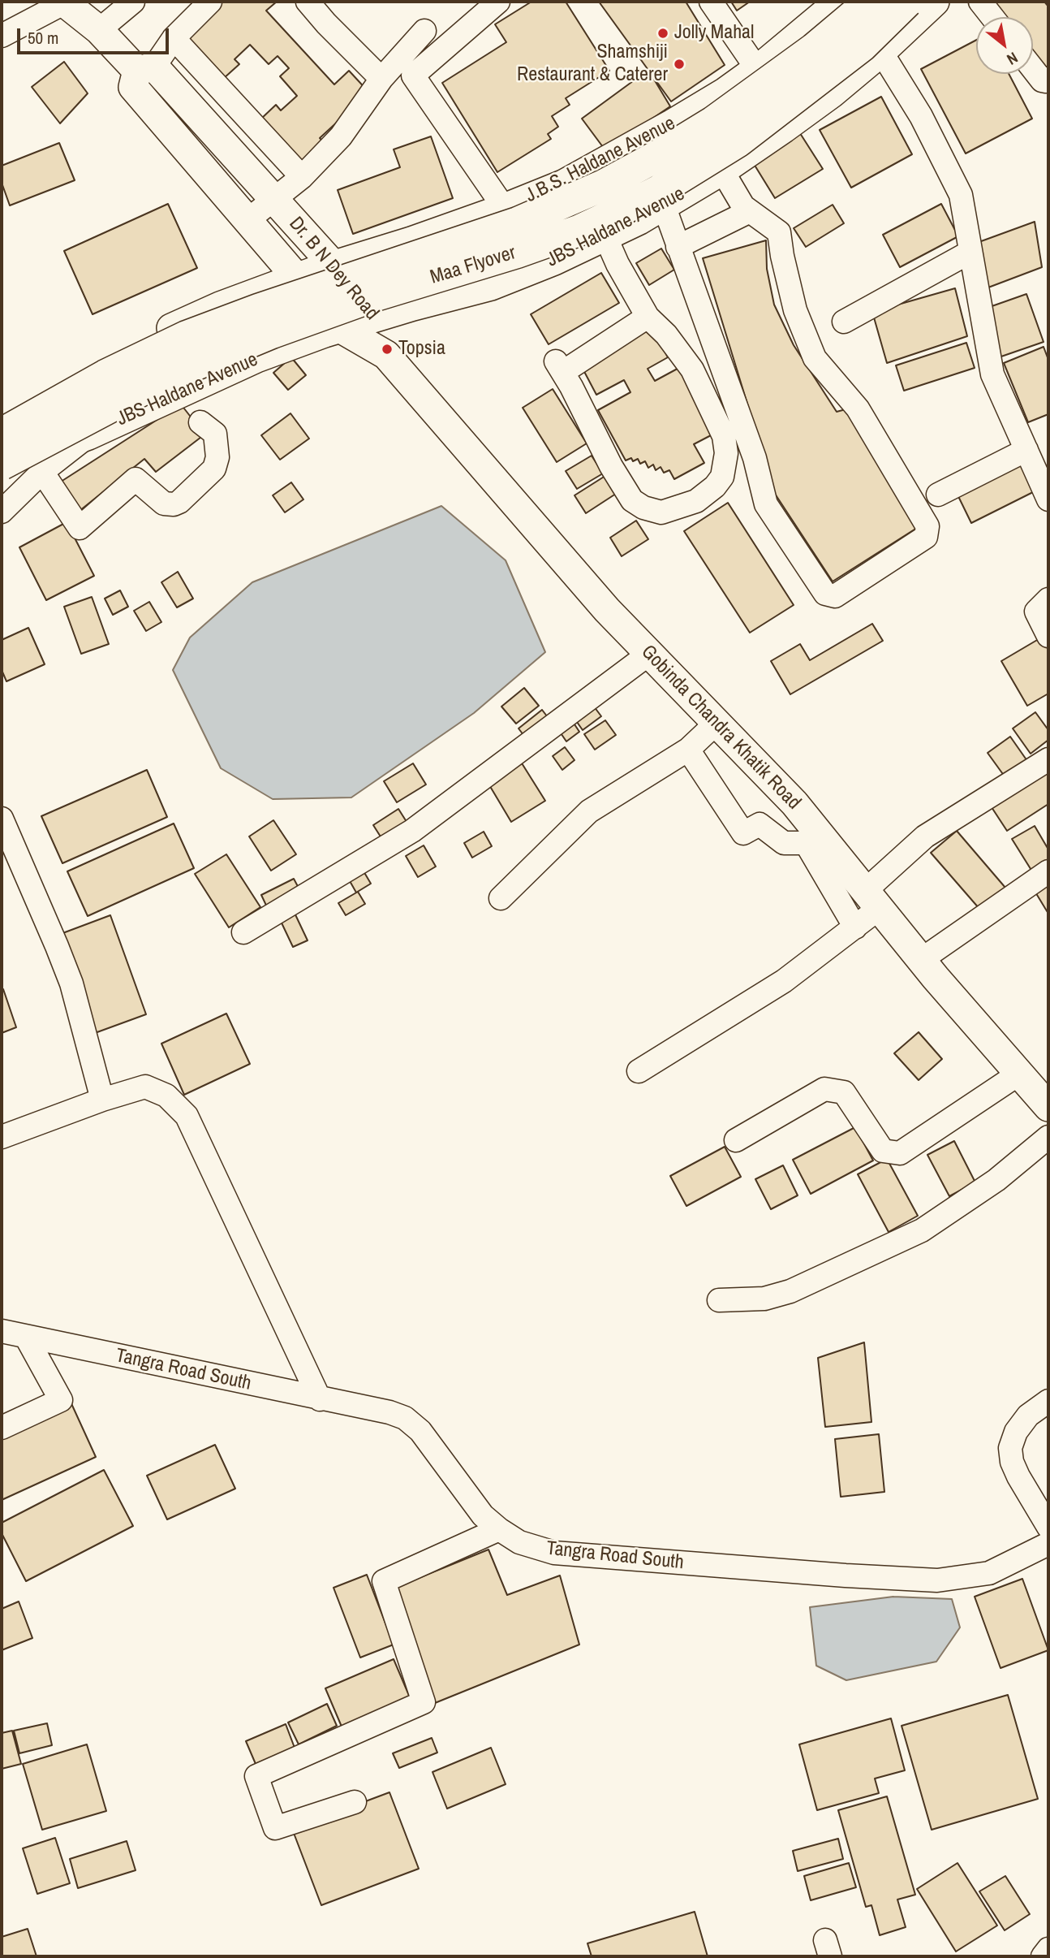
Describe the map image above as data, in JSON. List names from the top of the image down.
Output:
{
  "streets": {
    "highway": ["Maa Flyover"],
    "main road": [
      "J.B.S. Haldane Avenue",
      "JBS Haldane Avenue",
      "Dr. B N Dey Road",
      "Gobinda Chandra Khatik Road"
    ],
    "street": ["Tangra Road South"]
  },
  "crossings": [
    ["J.B.S. Haldane Avenue", "Dr. B N Dey Road"],
    ["JBS Haldane Avenue", "Dr. B N Dey Road"],
    ["Dr. B N Dey Road", "Gobinda Chandra Khatik Road"]
  ],
  "places": ["Jolly Mahal", "Shamshiji Restaurant & Caterer", "Topsia"],
  "scale_bar": "50 m",
  "north": "bottom right"
}
